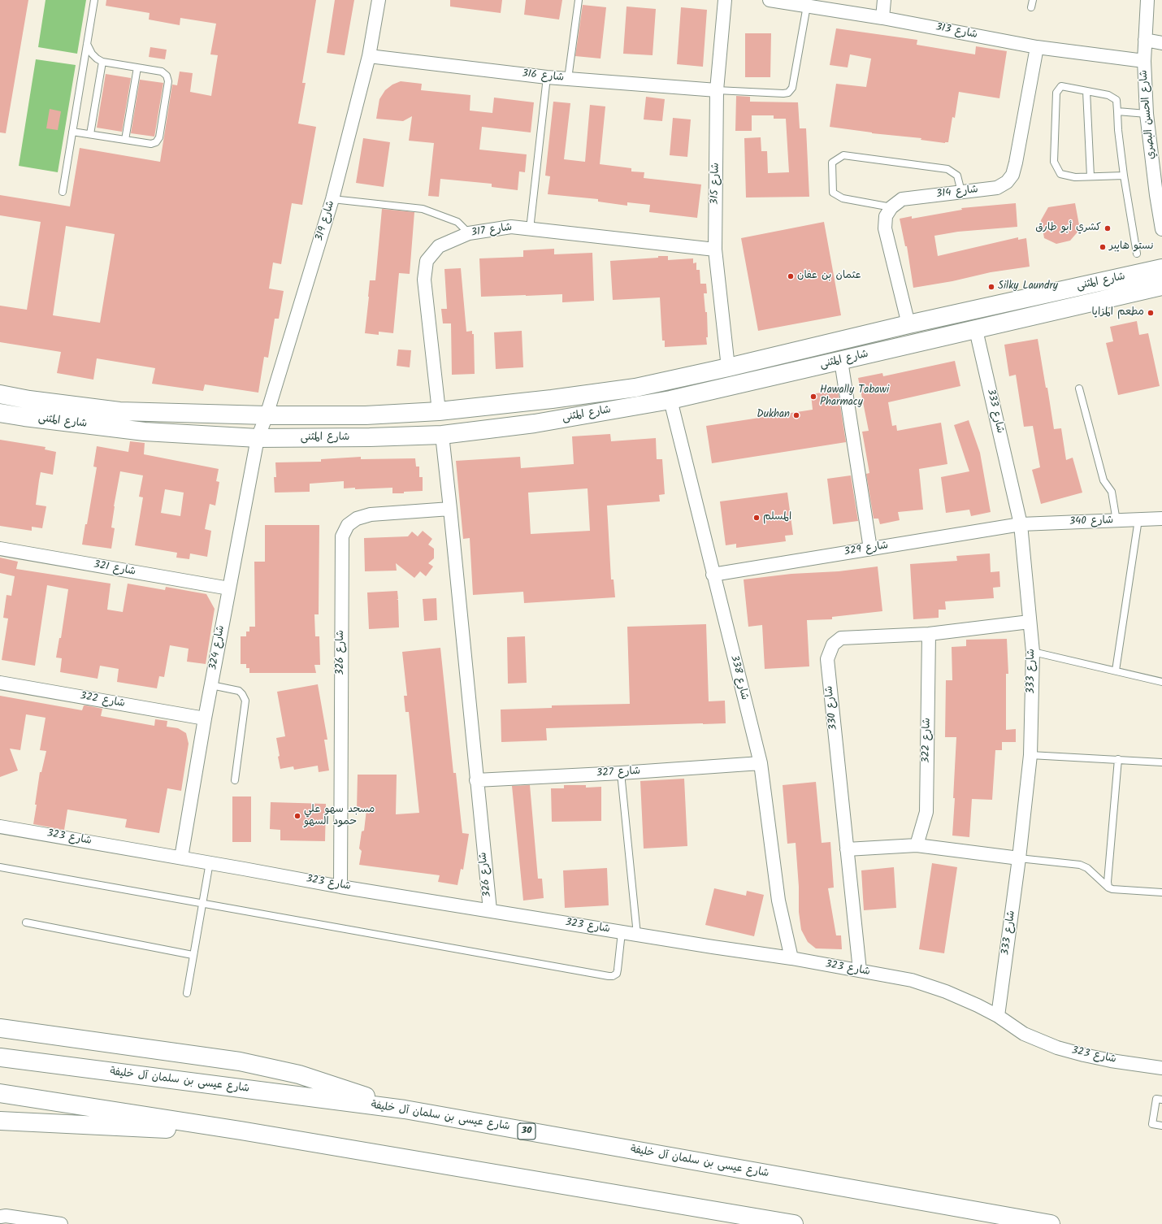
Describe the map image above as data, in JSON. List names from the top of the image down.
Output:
{
  "streets": {
    "main road": ["شارع المثنى", "شارع عيسى بن سلمان آل خليفة", "30"],
    "street": [
      "شارع 313",
      "شارع 316",
      "شارع الحسن البصري",
      "شارع 315",
      "شارع 314",
      "شارع 319",
      "شارع 317",
      "شارع 333",
      "شارع 340",
      "شارع 329",
      "شارع 321",
      "شارع 324",
      "شارع 326",
      "شارع 338",
      "شارع 322",
      "شارع 330",
      "شارع 327",
      "شارع 323"
    ]
  },
  "crossings": [
    ["شارع 313", "شارع الحسن البصري"],
    ["شارع 313", "شارع 314"],
    ["شارع 316", "شارع 315"],
    ["شارع 316", "شارع 319"],
    ["شارع 315", "شارع 317"],
    ["شارع 315", "شارع المثنى"],
    ["شارع 319", "شارع المثنى"],
    ["شارع 319", "شارع 324"],
    ["شارع 317", "شارع المثنى"],
    ["شارع المثنى", "شارع 333"],
    ["شارع المثنى", "شارع 324"],
    ["شارع المثنى", "شارع 326"],
    ["شارع المثنى", "شارع 338"],
    ["شارع 333", "شارع 340"],
    ["شارع 333", "شارع 329"],
    ["شارع 333", "شارع 330"],
    ["شارع 333", "شارع 323"],
    ["شارع 340", "شارع 329"],
    ["شارع 329", "شارع 338"],
    ["شارع 321", "شارع 324"],
    ["شارع 324", "شارع 322"],
    ["شارع 324", "شارع 323"],
    ["شارع 326", "شارع 327"],
    ["شارع 326", "شارع 323"],
    ["شارع 338", "شارع 327"],
    ["شارع 338", "شارع 323"],
    ["شارع 322", "شارع 330"],
    ["شارع 330", "شارع 323"]
  ],
  "places": [
    "كشري أبو طارق",
    "نستو هايبر",
    "عثمان بن عفان",
    "Silky Laundry",
    "مطعم المزايا",
    "Hawally Tabawi Pharmacy",
    "Dukhan",
    "المسلم",
    "مسجد سهو علي حمود السهو"
  ]
}
